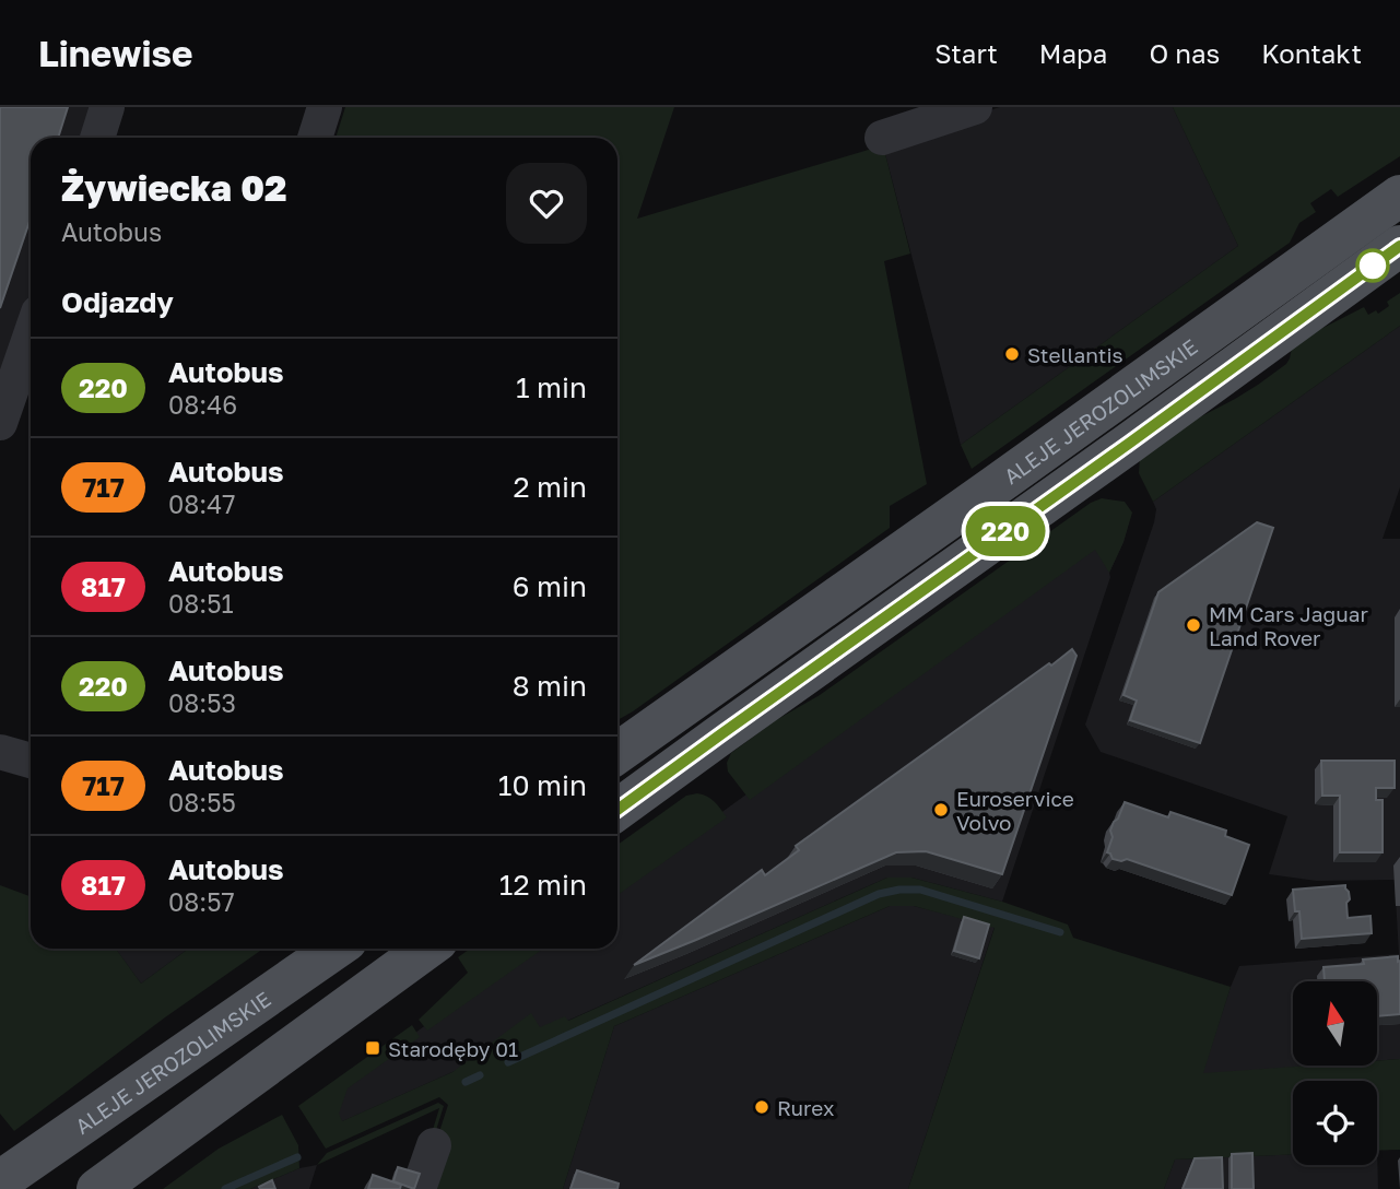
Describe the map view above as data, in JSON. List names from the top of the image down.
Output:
{
  "streets": {
    "main road": ["ALEJE JEROZOLIMSKIE"]
  },
  "places": {
    "other": [
      "Stellantis",
      "MM Cars Jaguar Land Rover",
      "Euroservice Volvo",
      "Rurex"
    ],
    "transit": ["Starodęby 01"]
  },
  "lines": ["bus line 220"],
  "north": "top",
  "page": {
    "header": "Linewise",
    "nav": [
      "Start",
      "Mapa",
      "O nas",
      "Kontakt"
    ],
    "on_map": "220",
    "heading": [
      ["Żywiecka 02", "Autobus"],
      "Odjazdy"
    ],
    "list": [
      {
        "mark": "220",
        "name": "Autobus",
        "note": "08:46",
        "value": "1 min"
      },
      {
        "mark": "717",
        "name": "Autobus",
        "note": "08:47",
        "value": "2 min"
      },
      {
        "mark": "817",
        "name": "Autobus",
        "note": "08:51",
        "value": "6 min"
      },
      {
        "mark": "220",
        "name": "Autobus",
        "note": "08:53",
        "value": "8 min"
      },
      {
        "mark": "717",
        "name": "Autobus",
        "note": "08:55",
        "value": "10 min"
      },
      {
        "mark": "817",
        "name": "Autobus",
        "note": "08:57",
        "value": "12 min"
      }
    ]
  }
}
